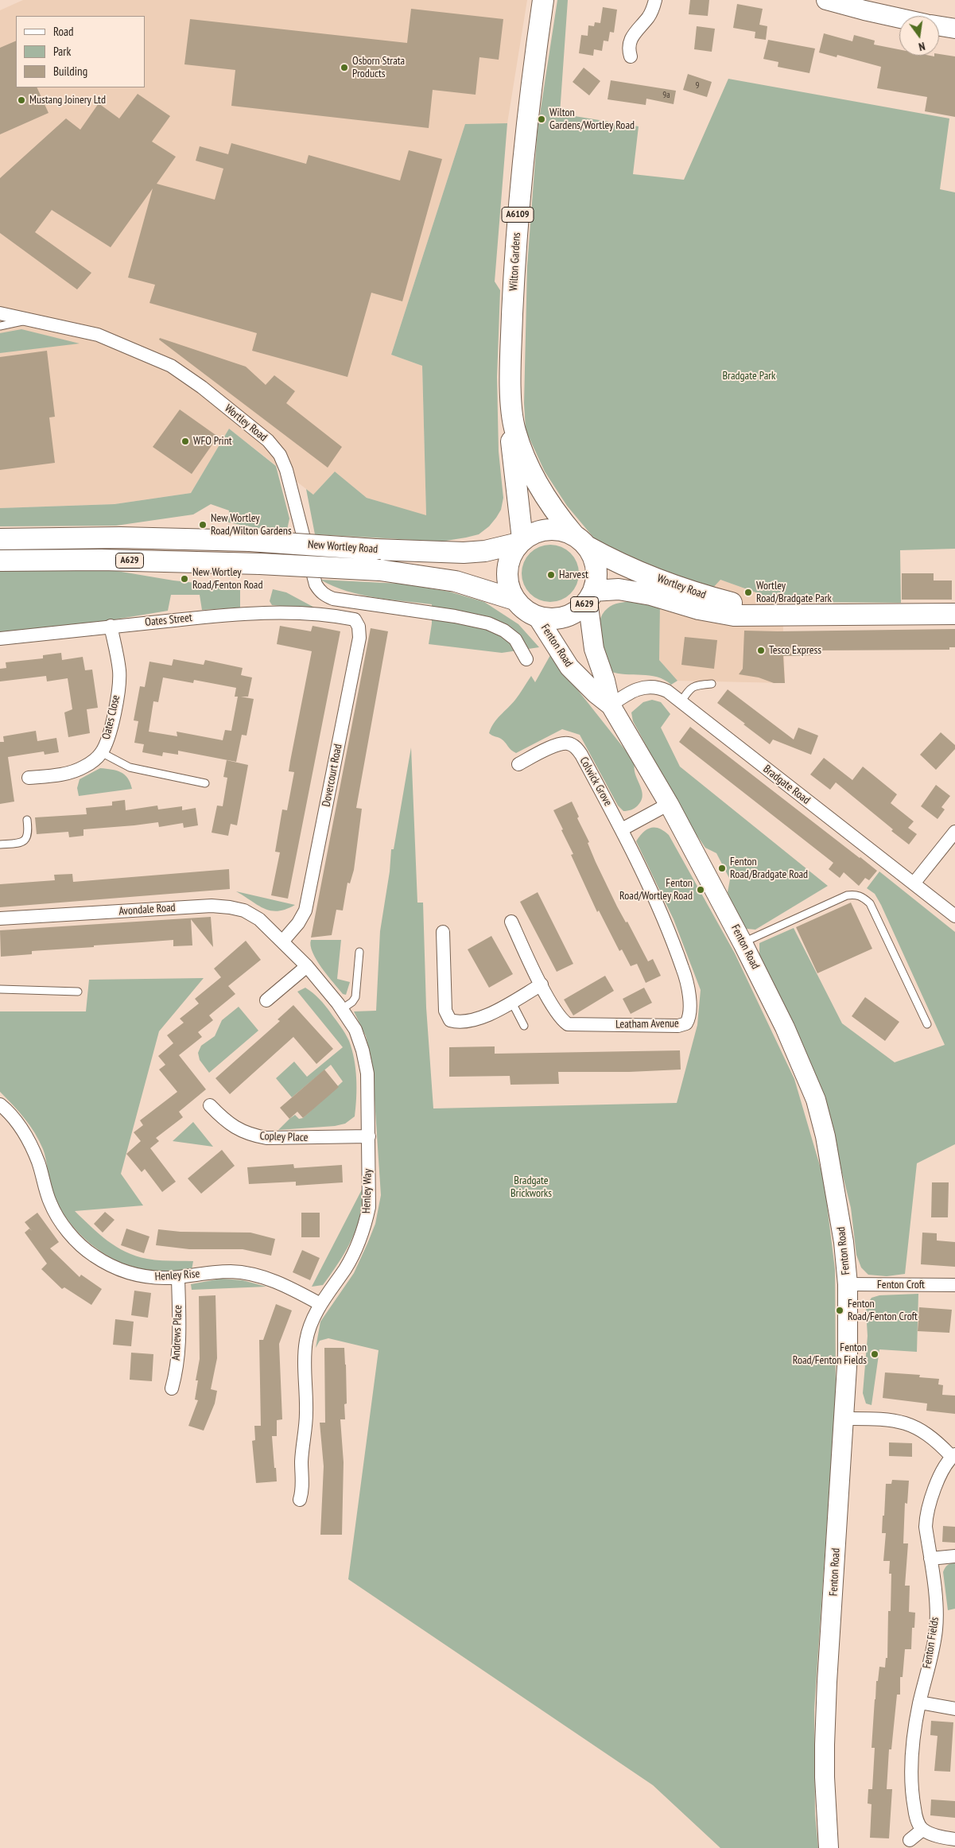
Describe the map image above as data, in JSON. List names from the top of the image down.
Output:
{
  "streets": {
    "main road": [
      "A6109",
      "Wilton Gardens",
      "Wortley Road",
      "New Wortley Road",
      "A629"
    ],
    "street": [
      "Oates Street",
      "Fenton Road",
      "Oates Close",
      "Dovercourt Road",
      "Colwick Grove",
      "Bradgate Road",
      "Avondale Road",
      "Leatham Avenue",
      "Copley Place",
      "Henley Way",
      "Henley Rise",
      "Fenton Croft",
      "Andrews Place",
      "Fenton Fields"
    ]
  },
  "crossings": [
    ["Wilton Gardens", "Wortley Road"],
    ["Wilton Gardens", "New Wortley Road"],
    ["Wilton Gardens", "A629"],
    ["Wilton Gardens", "Fenton Road"],
    ["Wortley Road", "New Wortley Road"],
    ["Wortley Road", "A629"],
    ["Wortley Road", "Fenton Road"],
    ["New Wortley Road", "A629"],
    ["New Wortley Road", "Fenton Road"],
    ["A629", "Fenton Road"],
    ["Oates Street", "Oates Close"],
    ["Oates Street", "Dovercourt Road"],
    ["Fenton Road", "Bradgate Road"],
    ["Fenton Road", "Fenton Croft"],
    ["Fenton Road", "Fenton Fields"],
    ["Dovercourt Road", "Avondale Road"],
    ["Dovercourt Road", "Henley Way"],
    ["Colwick Grove", "Leatham Avenue"],
    ["Avondale Road", "Henley Way"],
    ["Copley Place", "Henley Way"],
    ["Henley Way", "Henley Rise"],
    ["Henley Rise", "Andrews Place"]
  ],
  "parks": ["Bradgate Park", "Bradgate Brickworks"],
  "places": [
    "Osborn Strata Products",
    "Mustang Joinery Ltd",
    "Wilton Gardens/Wortley Road",
    "WFO Print",
    "New Wortley Road/Wilton Gardens",
    "Harvest",
    "New Wortley Road/Fenton Road",
    "Wortley Road/Bradgate Park",
    "Tesco Express",
    "Fenton Road/Bradgate Road",
    "Fenton Road/Wortley Road",
    "Fenton Road/Fenton Croft",
    "Fenton Road/Fenton Fields"
  ],
  "house_numbers": ["9", "9a"],
  "legend": ["Road", "Park", "Building"],
  "north": "bottom"
}
